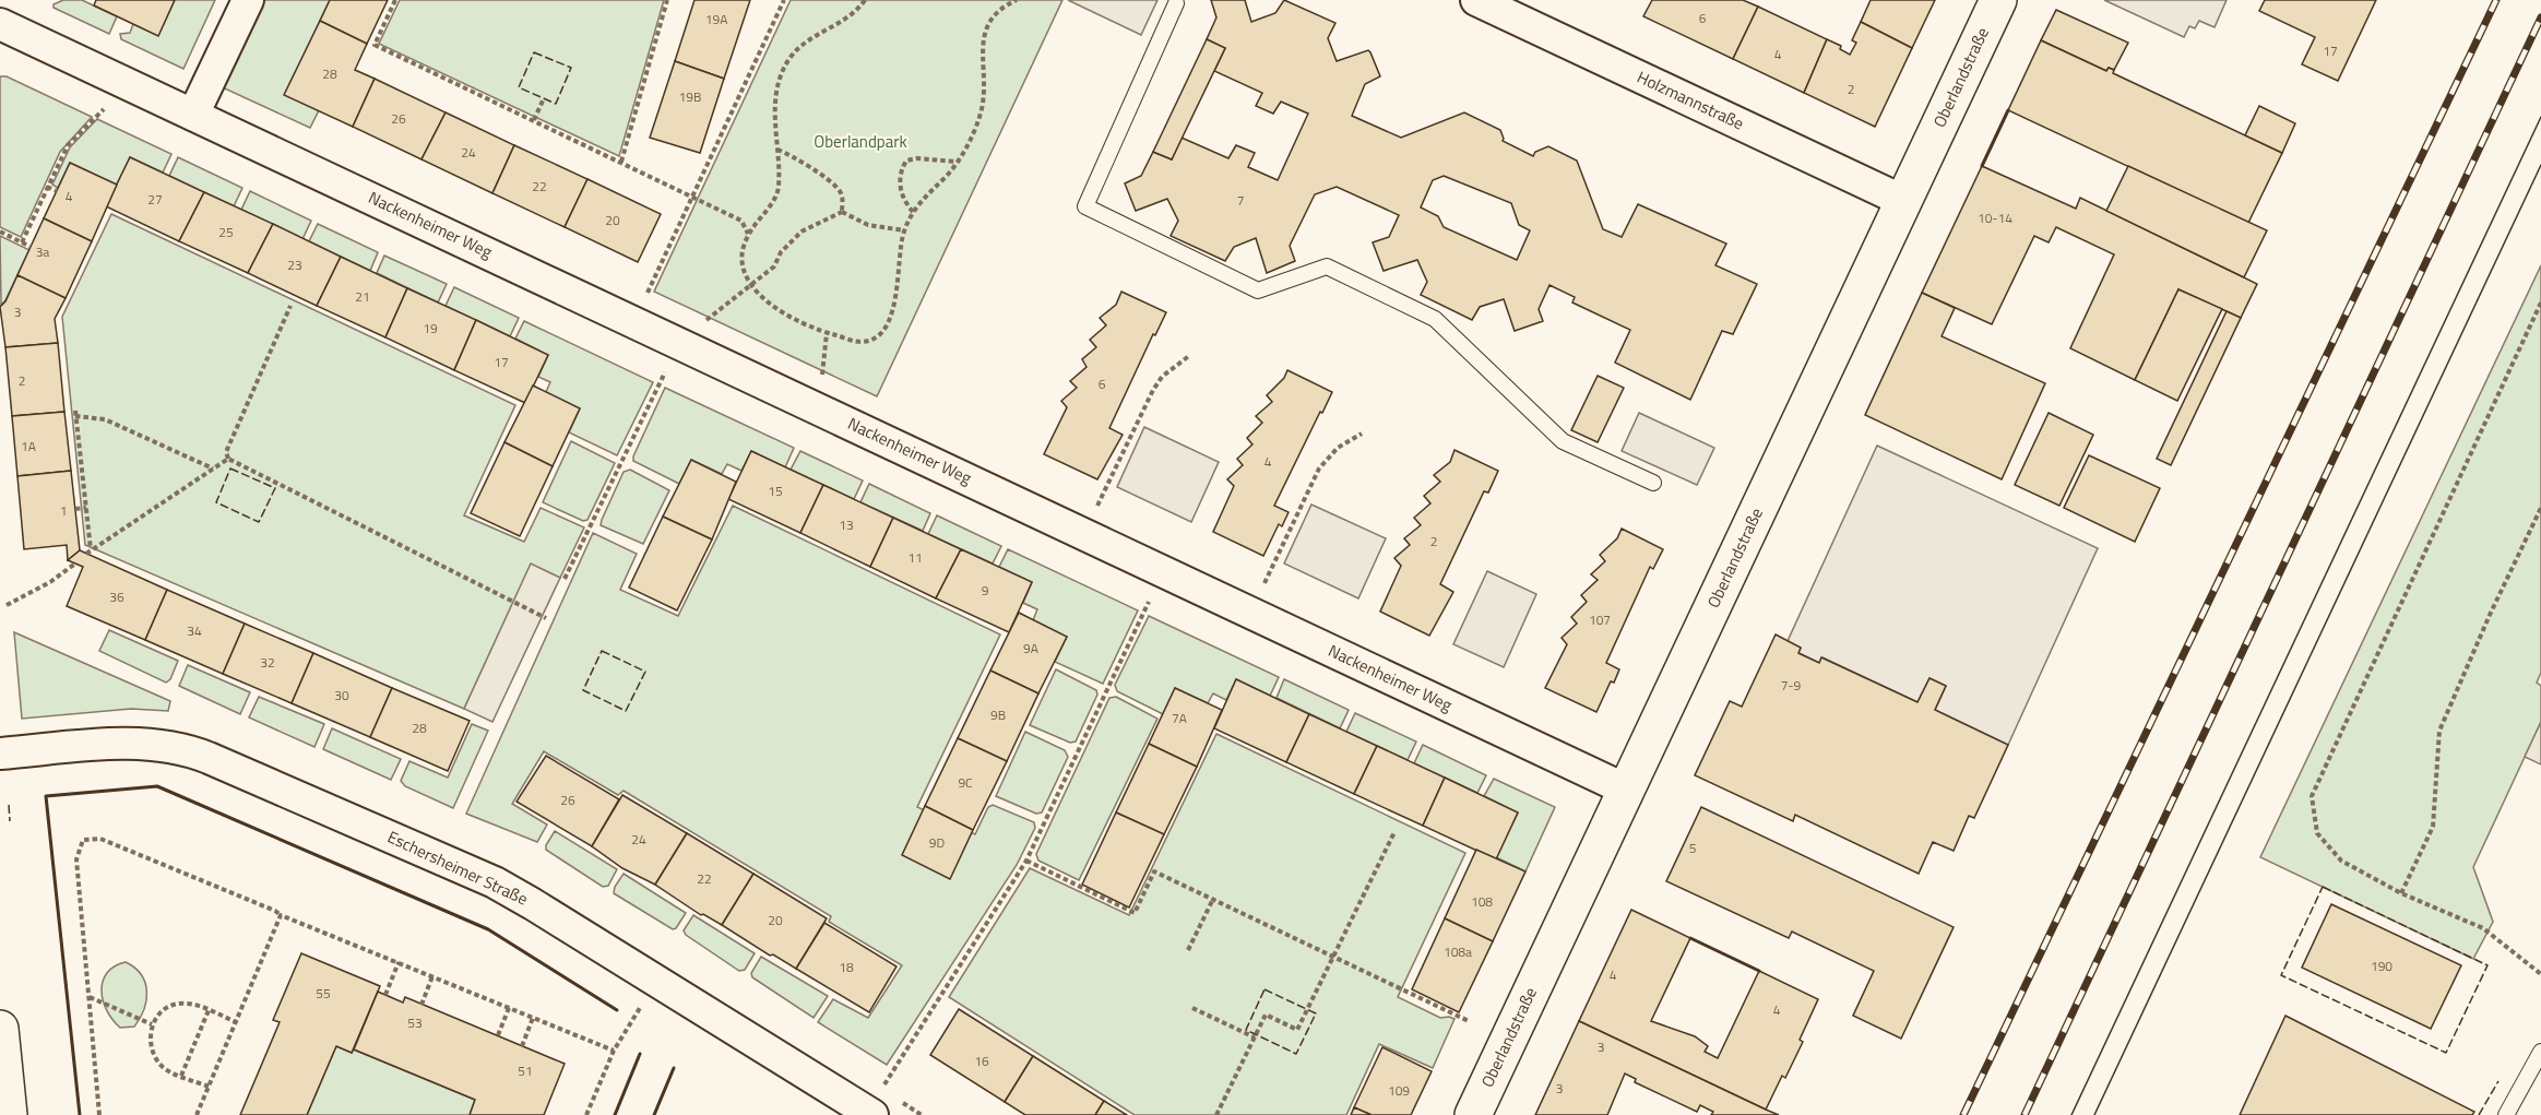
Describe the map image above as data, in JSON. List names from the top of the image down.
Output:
{
  "streets": {
    "street": [
      "Oberlandstraße",
      "Holzmannstraße",
      "Nackenheimer Weg",
      "Eschersheimer Straße"
    ]
  },
  "crossings": [
    ["Oberlandstraße", "Holzmannstraße"],
    ["Oberlandstraße", "Nackenheimer Weg"]
  ],
  "parks": ["Oberlandpark"],
  "house_numbers": [
    "6",
    "19A",
    "17",
    "4",
    "28",
    "2",
    "19B",
    "26",
    "24",
    "22",
    "4",
    "27",
    "7",
    "10-14",
    "20",
    "25",
    "3a",
    "23",
    "21",
    "3",
    "19",
    "17",
    "2",
    "6",
    "1A",
    "4",
    "15",
    "1",
    "13",
    "2",
    "11",
    "9",
    "36",
    "107",
    "34",
    "9A",
    "32",
    "7-9",
    "30",
    "9B",
    "7A",
    "28",
    "9C",
    "26",
    "24",
    "9D",
    "5",
    "22",
    "108",
    "20",
    "108a",
    "190",
    "18",
    "4",
    "55",
    "4",
    "53",
    "3",
    "16",
    "51",
    "3",
    "109"
  ]
}
